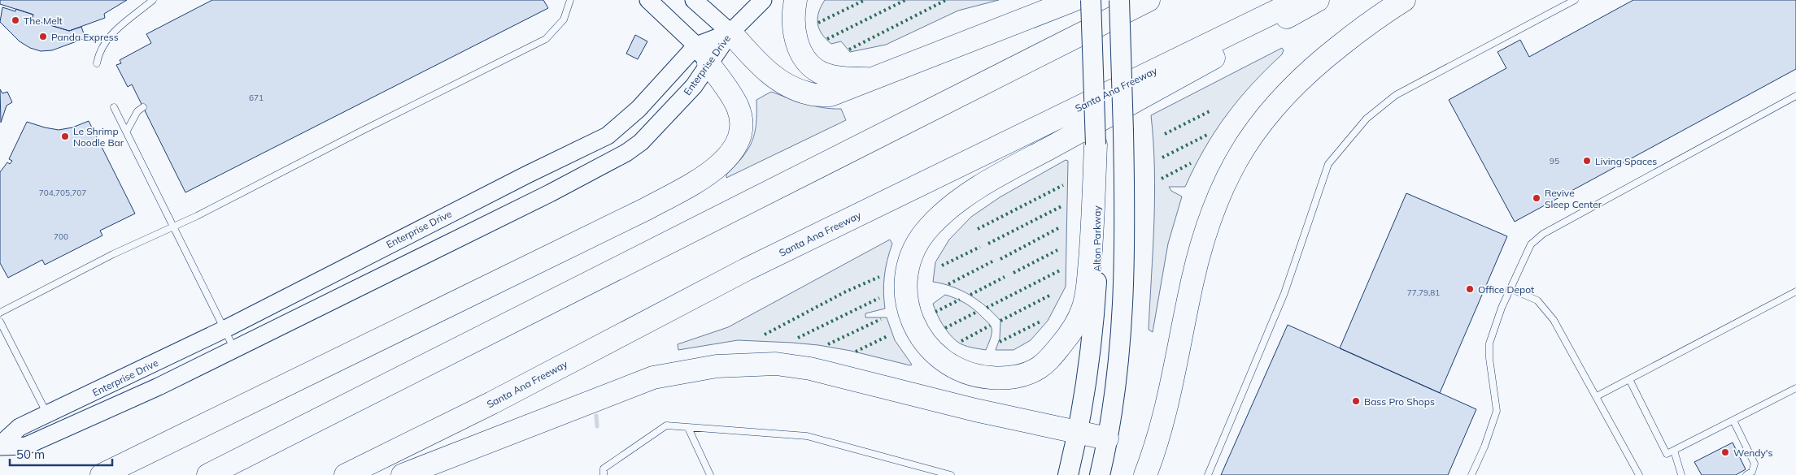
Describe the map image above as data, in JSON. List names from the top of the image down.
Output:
{
  "streets": {
    "highway": ["Santa Ana Freeway"],
    "main road": ["Alton Parkway"],
    "street": ["Enterprise Drive"]
  },
  "places": [
    "The Melt",
    "Panda Express",
    "Le Shrimp Noodle Bar",
    "Living Spaces",
    "Revive Sleep Center",
    "Office Depot",
    "Bass Pro Shops",
    "Wendy's"
  ],
  "house_numbers": [
    "671",
    "95",
    "704,705,707",
    "700",
    "77,79,81"
  ],
  "scale_bar": "50 m"
}
